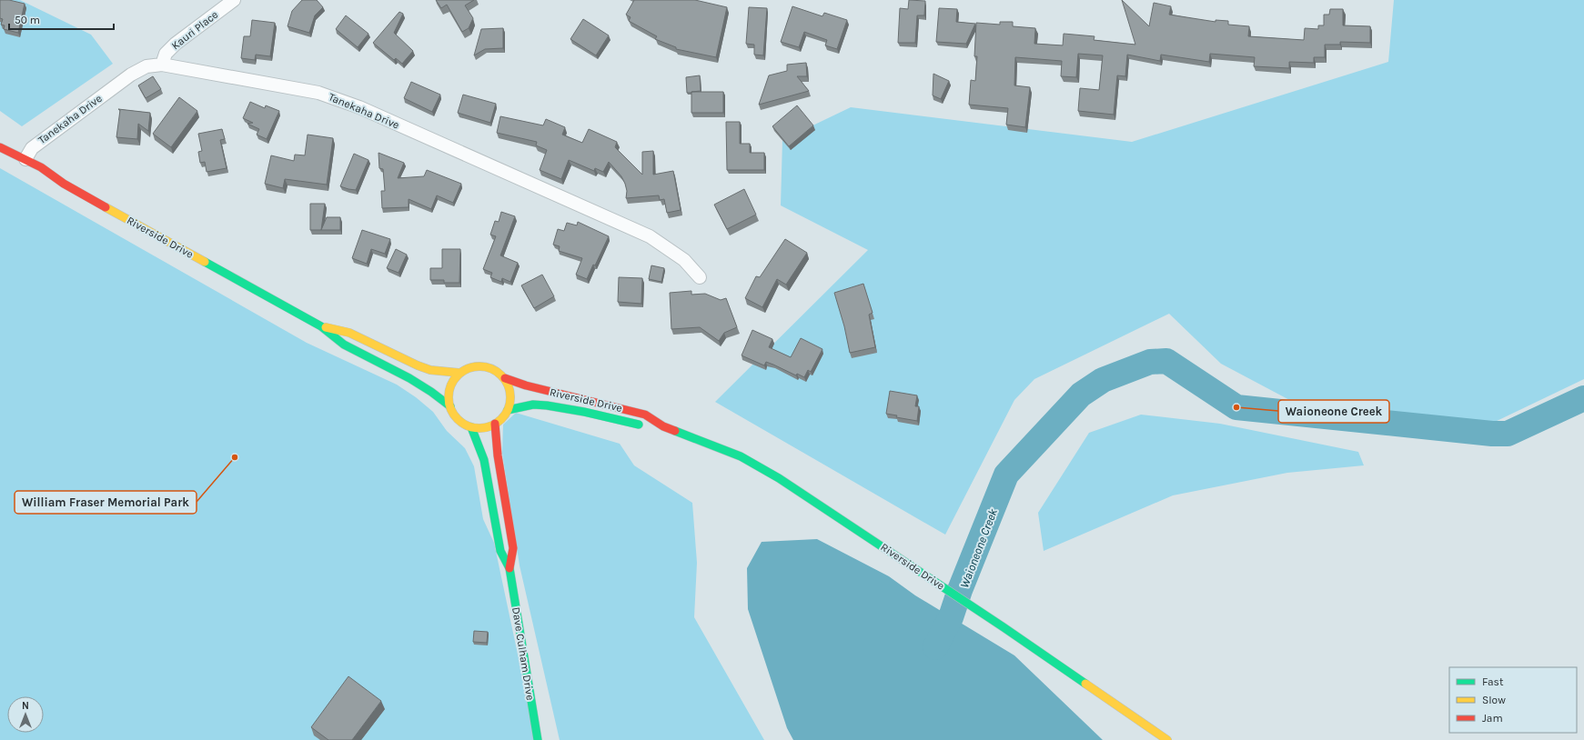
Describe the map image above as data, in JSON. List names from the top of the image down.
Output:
{
  "streets": {
    "main road": ["Riverside Drive", "Dave Culham Drive"],
    "street": ["Kauri Place", "Tanekaha Drive"]
  },
  "crossings": [
    ["Kauri Place", "Tanekaha Drive"],
    ["Tanekaha Drive", "Riverside Drive"],
    ["Riverside Drive", "Dave Culham Drive"]
  ],
  "water": ["Waioneone Creek"],
  "places": ["Waioneone Creek", "William Fraser Memorial Park"],
  "legend": ["Fast", "Slow", "Jam"],
  "scale_bar": "50 m",
  "north": "top"
}
